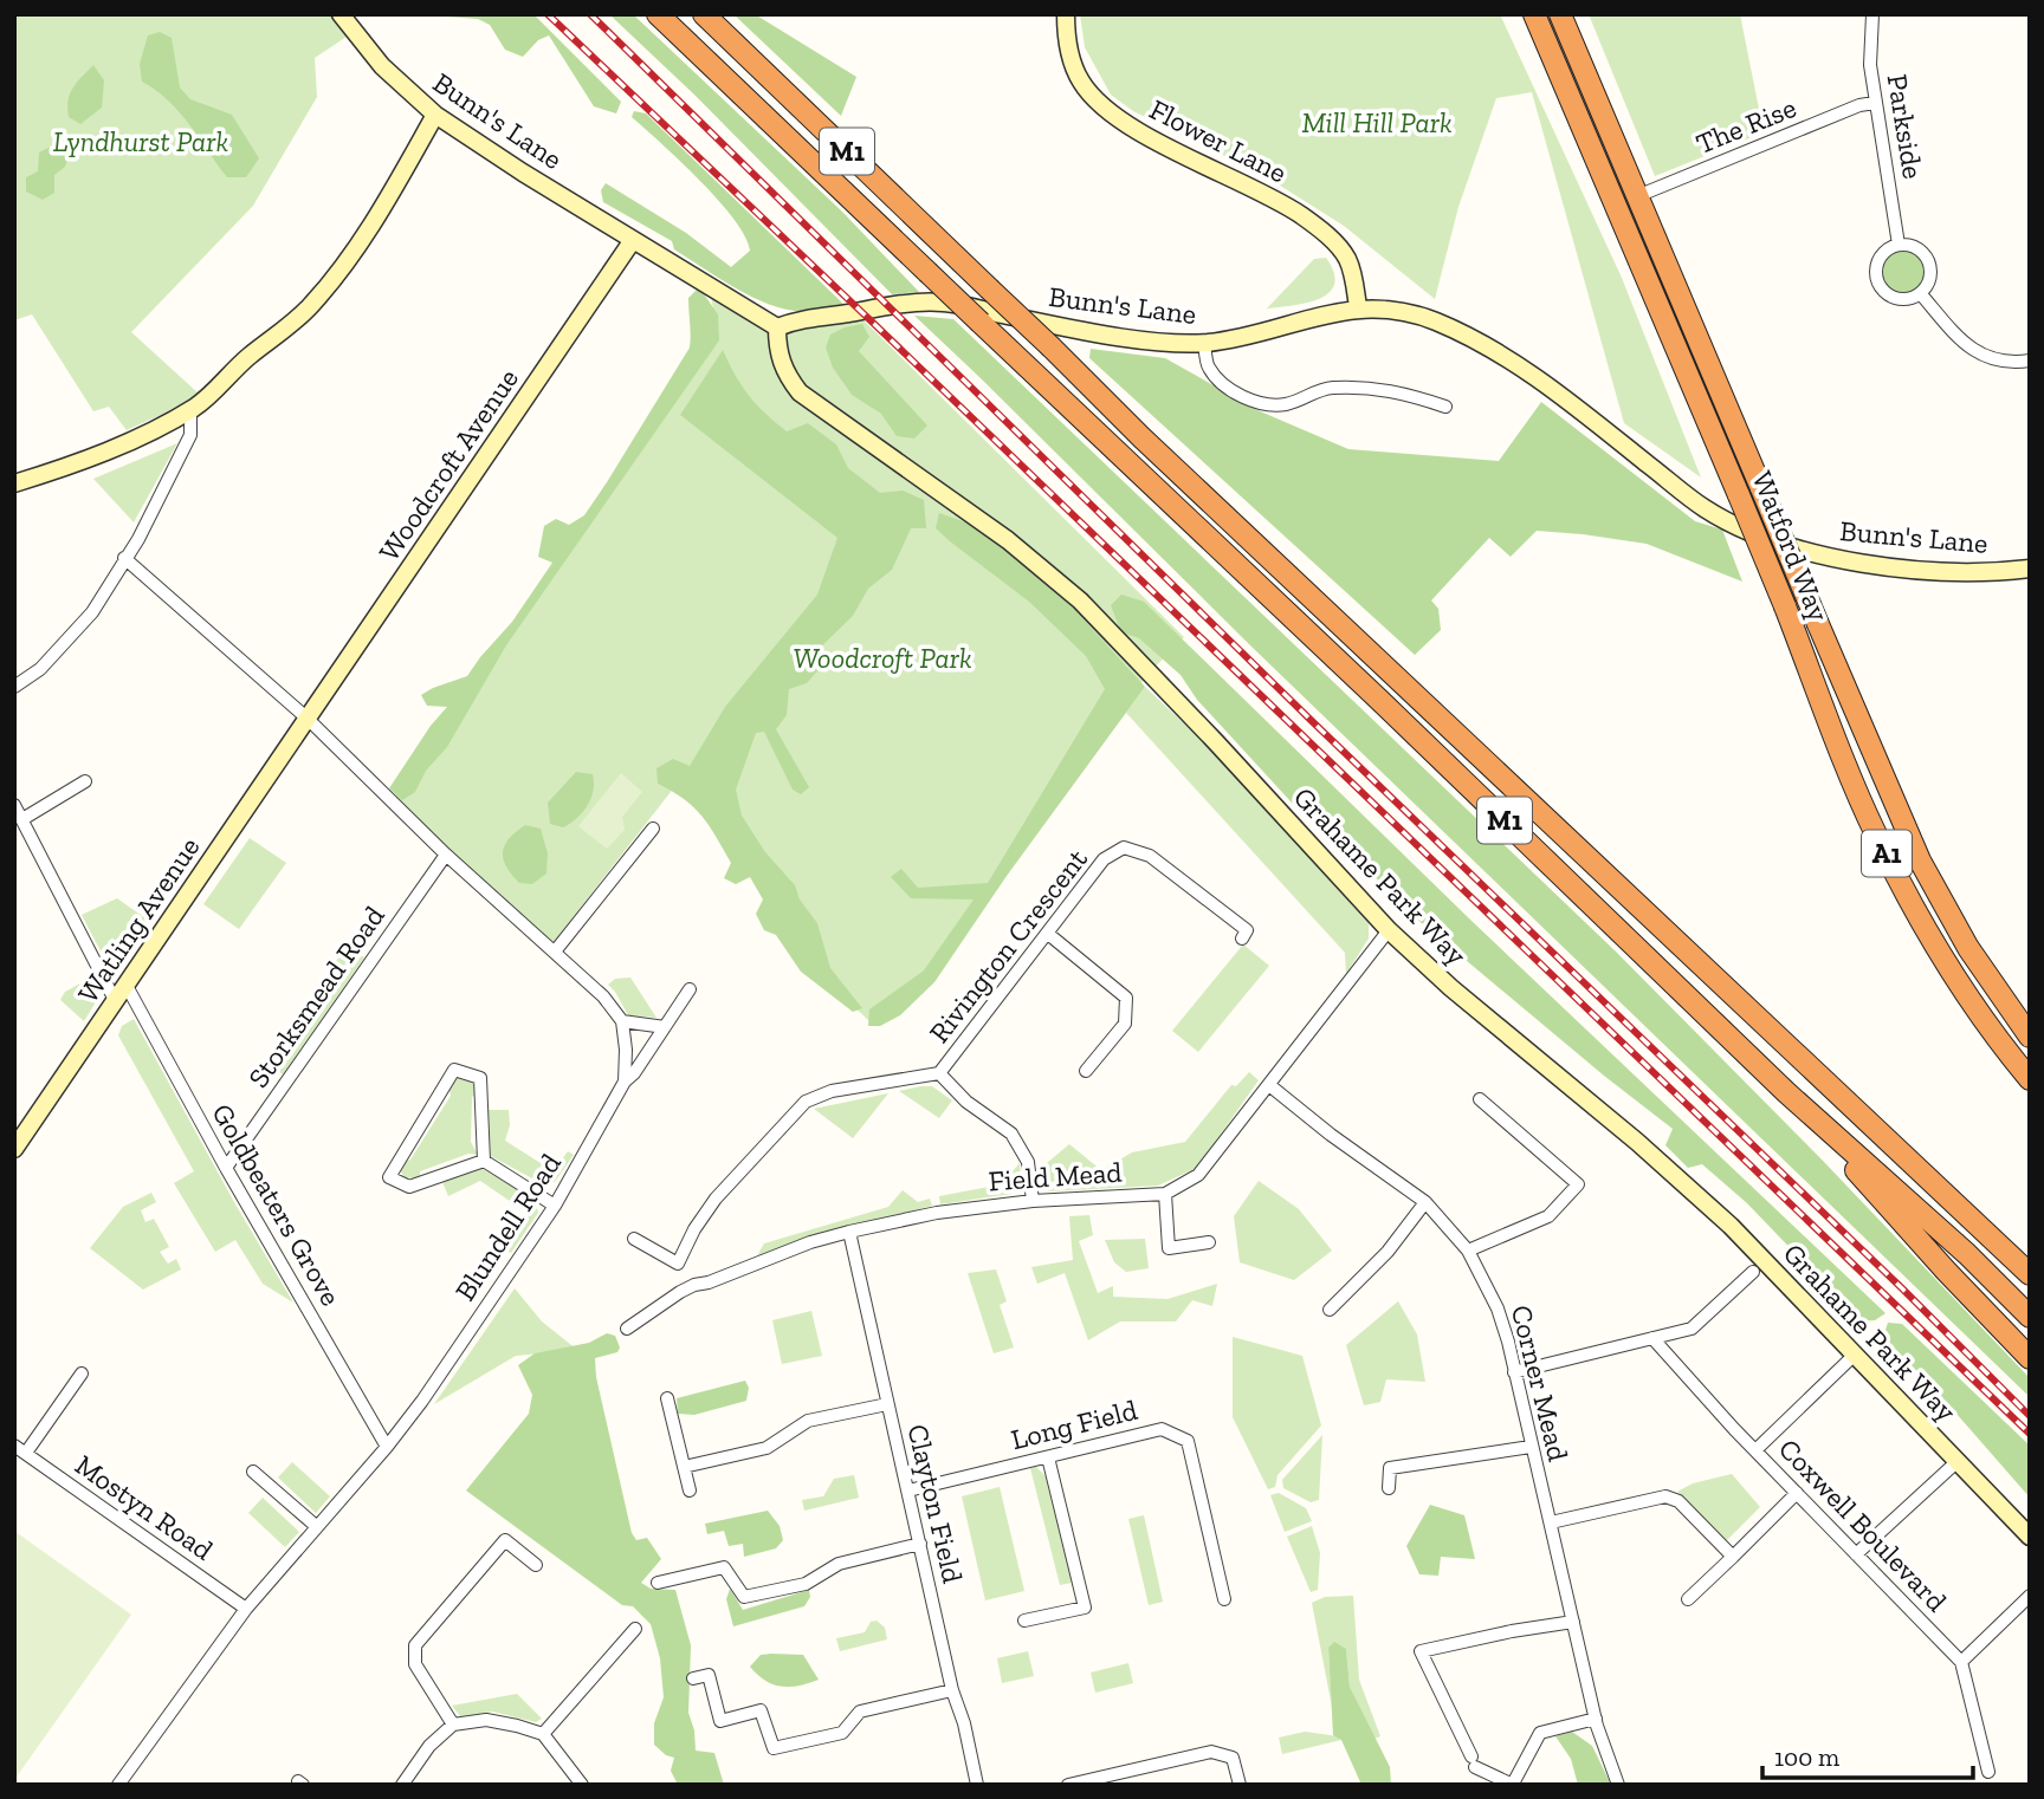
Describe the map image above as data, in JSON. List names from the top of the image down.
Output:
{
  "streets": {
    "highway": ["M1", "Watford Way", "A1"],
    "street": [
      "Bunn's Lane",
      "The Rise",
      "Parkside",
      "Flower Lane",
      "Woodcroft Avenue",
      "Grahame Park Way",
      "Watling Avenue",
      "Rivington Crescent",
      "Storksmead Road",
      "Field Mead",
      "Goldbeaters Grove",
      "Blundell Road",
      "Corner Mead",
      "Long Field",
      "Clayton Field",
      "Mostyn Road",
      "Coxwell Boulevard"
    ]
  },
  "crossings": [
    ["Bunn's Lane", "Flower Lane"],
    ["Bunn's Lane", "Woodcroft Avenue"],
    ["Bunn's Lane", "Grahame Park Way"],
    ["The Rise", "Parkside"],
    ["The Rise", "Watford Way"],
    ["Woodcroft Avenue", "Watling Avenue"],
    ["Grahame Park Way", "Field Mead"],
    ["Watling Avenue", "Goldbeaters Grove"],
    ["Rivington Crescent", "Field Mead"],
    ["Storksmead Road", "Goldbeaters Grove"],
    ["Field Mead", "Corner Mead"],
    ["Field Mead", "Clayton Field"],
    ["Goldbeaters Grove", "Blundell Road"],
    ["Blundell Road", "Mostyn Road"],
    ["Long Field", "Clayton Field"]
  ],
  "parks": ["Mill Hill Park", "Lyndhurst Park", "Woodcroft Park"],
  "scale_bar": "100 m"
}
